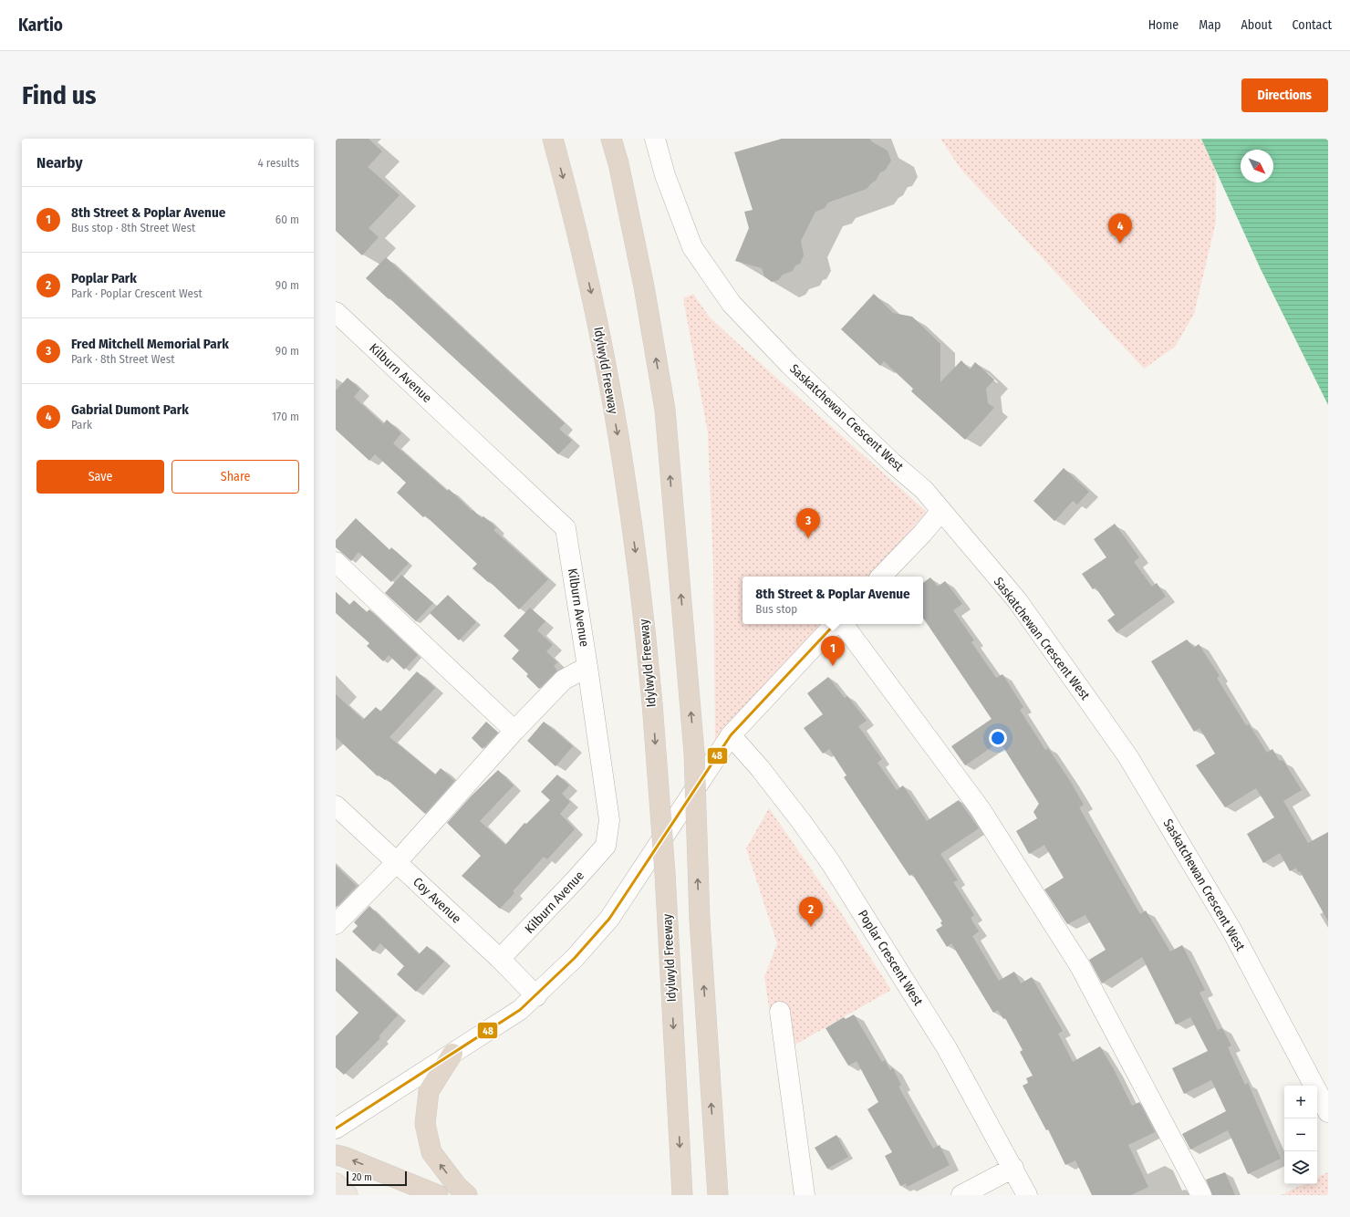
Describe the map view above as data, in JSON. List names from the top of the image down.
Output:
{
  "streets": {
    "highway": ["Idylwyld Freeway"],
    "street": [
      "Kilburn Avenue",
      "Saskatchewan Crescent West",
      "Coy Avenue",
      "Poplar Crescent West"
    ]
  },
  "crossings": [
    ["Kilburn Avenue", "Coy Avenue"]
  ],
  "lines": ["transit line 48"],
  "scale_bar": "20 m",
  "north": "bottom right",
  "page": {
    "header": "Kartio",
    "nav": [
      "Home",
      "Map",
      "About",
      "Contact"
    ],
    "buttons": [
      "Directions",
      ["Save", "Share"]
    ],
    "title": "Find us",
    "heading": ["Nearby", "4 results"],
    "list": [
      {
        "mark": "1",
        "name": "8th Street & Poplar Avenue",
        "note": "Bus stop · 8th Street West",
        "value": "60 m"
      },
      {
        "mark": "2",
        "name": "Poplar Park",
        "note": "Park · Poplar Crescent West",
        "value": "90 m"
      },
      {
        "mark": "3",
        "name": "Fred Mitchell Memorial Park",
        "note": "Park · 8th Street West",
        "value": "90 m"
      },
      {
        "mark": "4",
        "name": "Gabrial Dumont Park",
        "note": "Park",
        "value": "170 m"
      }
    ],
    "pins": [
      "4",
      "3",
      "1",
      "2"
    ],
    "popup": ["8th Street & Poplar Avenue", "Bus stop"],
    "map_buttons": ["+", "−"],
    "scale": "20 m"
  }
}
